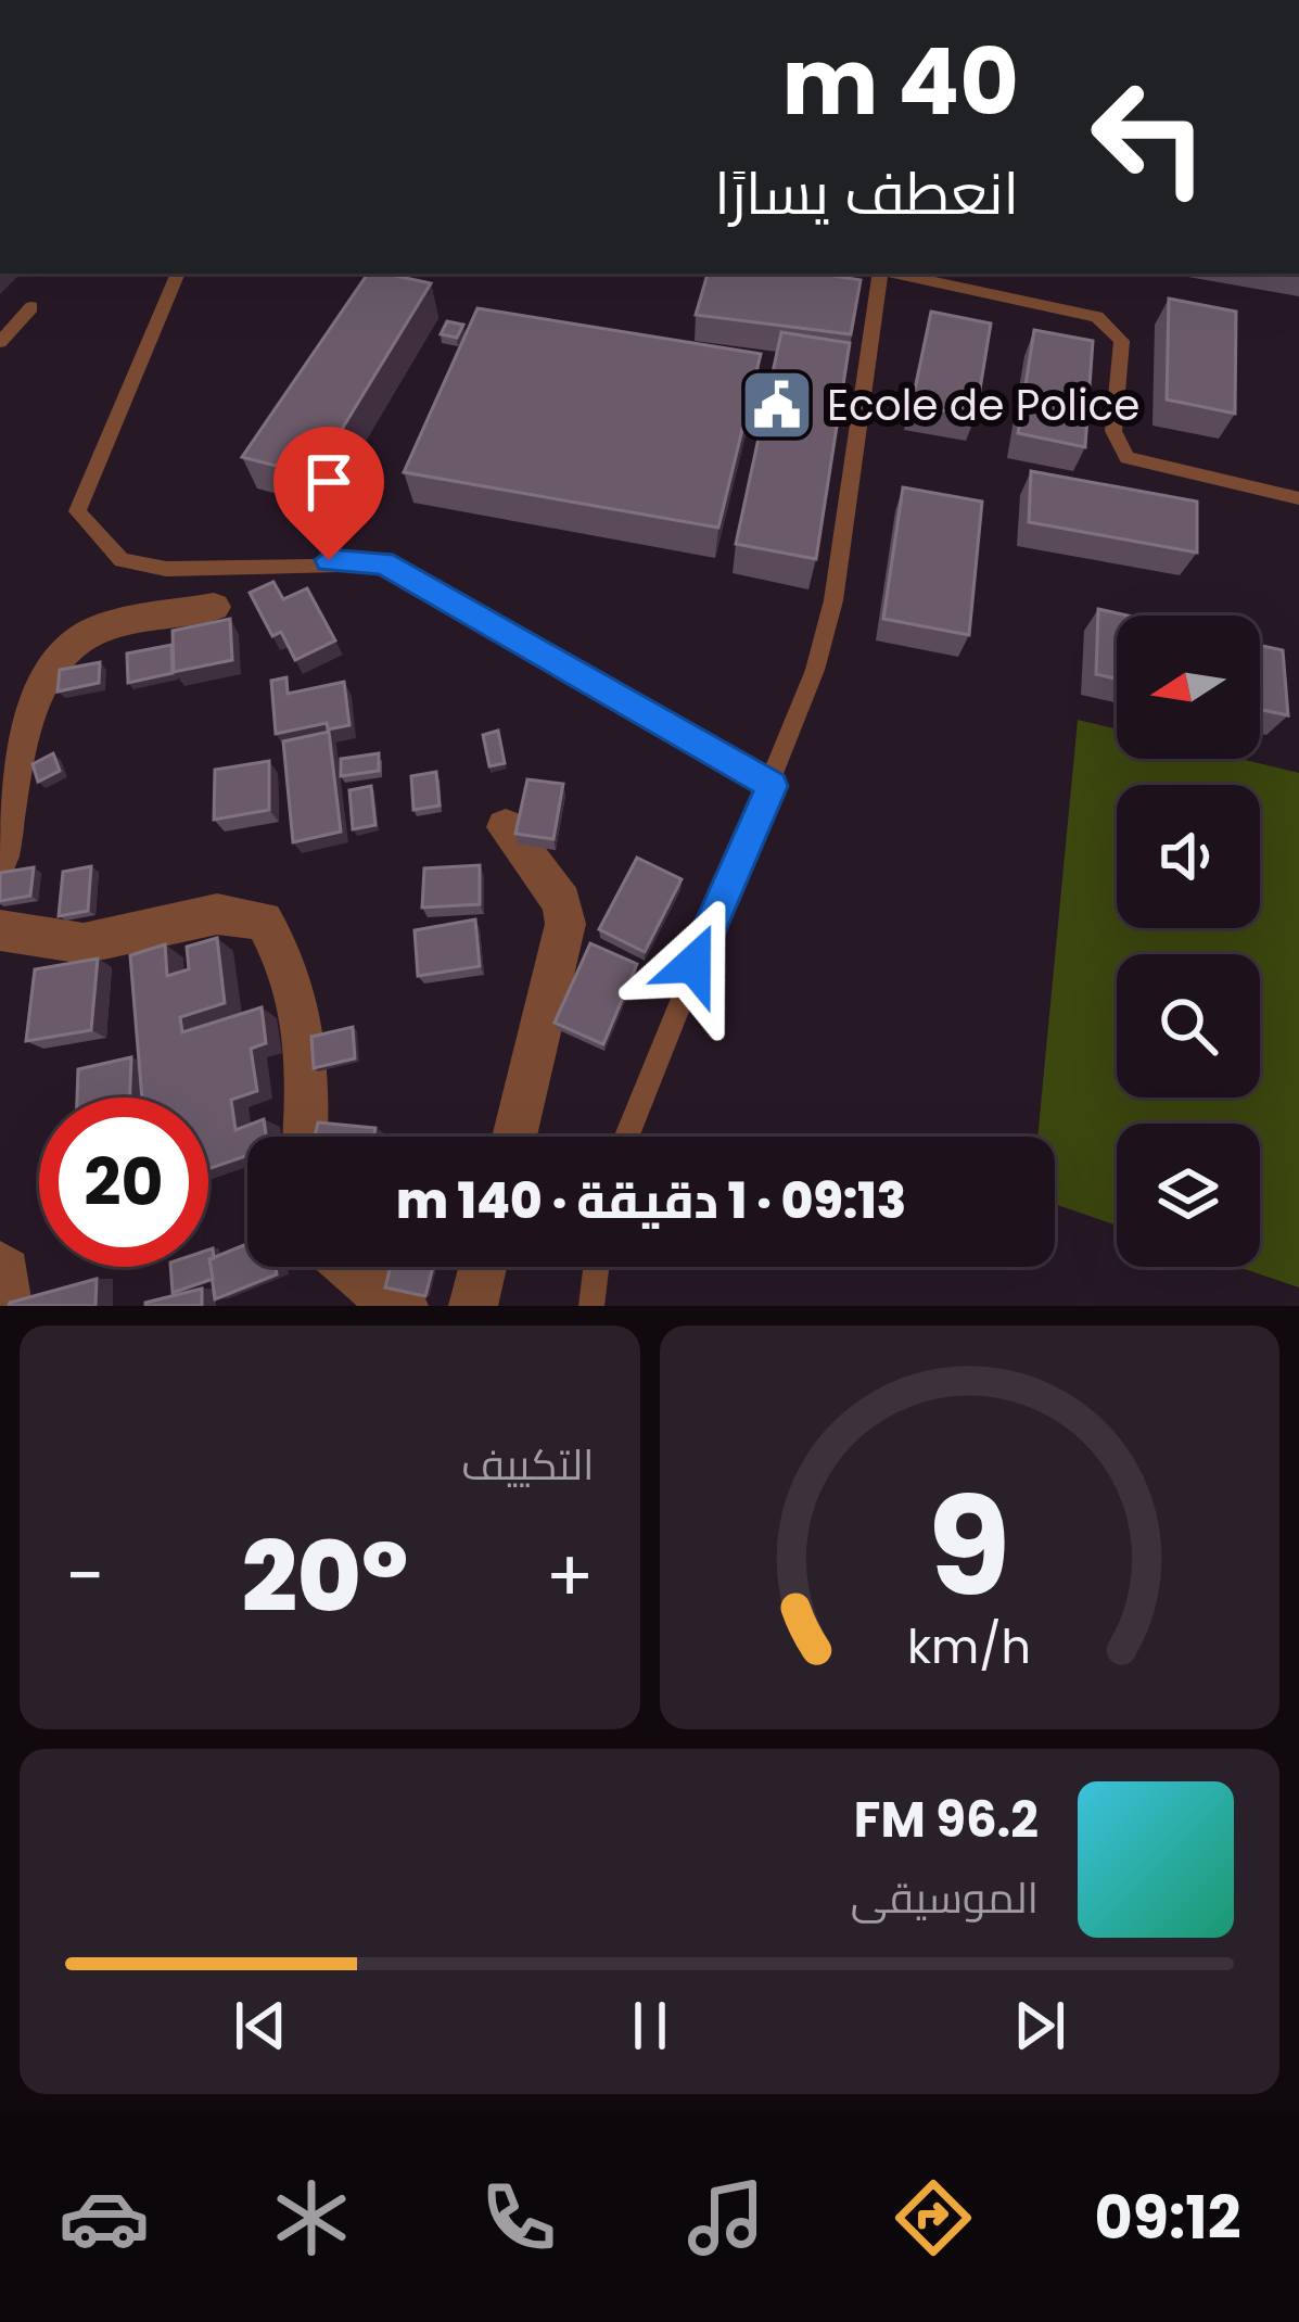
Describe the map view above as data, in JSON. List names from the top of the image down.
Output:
{
  "places": {
    "public building": ["Ecole de Police"]
  },
  "north": "left",
  "page": {
    "turn": ["40 m", "انعطف يسارًا"],
    "limit": "20",
    "trip": "09:13 · 1 دقيقة · 140 m",
    "tile": "التكييف",
    "heat": ["−", "20°", "+"],
    "song": ["96.2 FM", "الموسيقى"],
    "tabs": "09:12",
    "gauge": ["9", "km/h"]
  }
}
